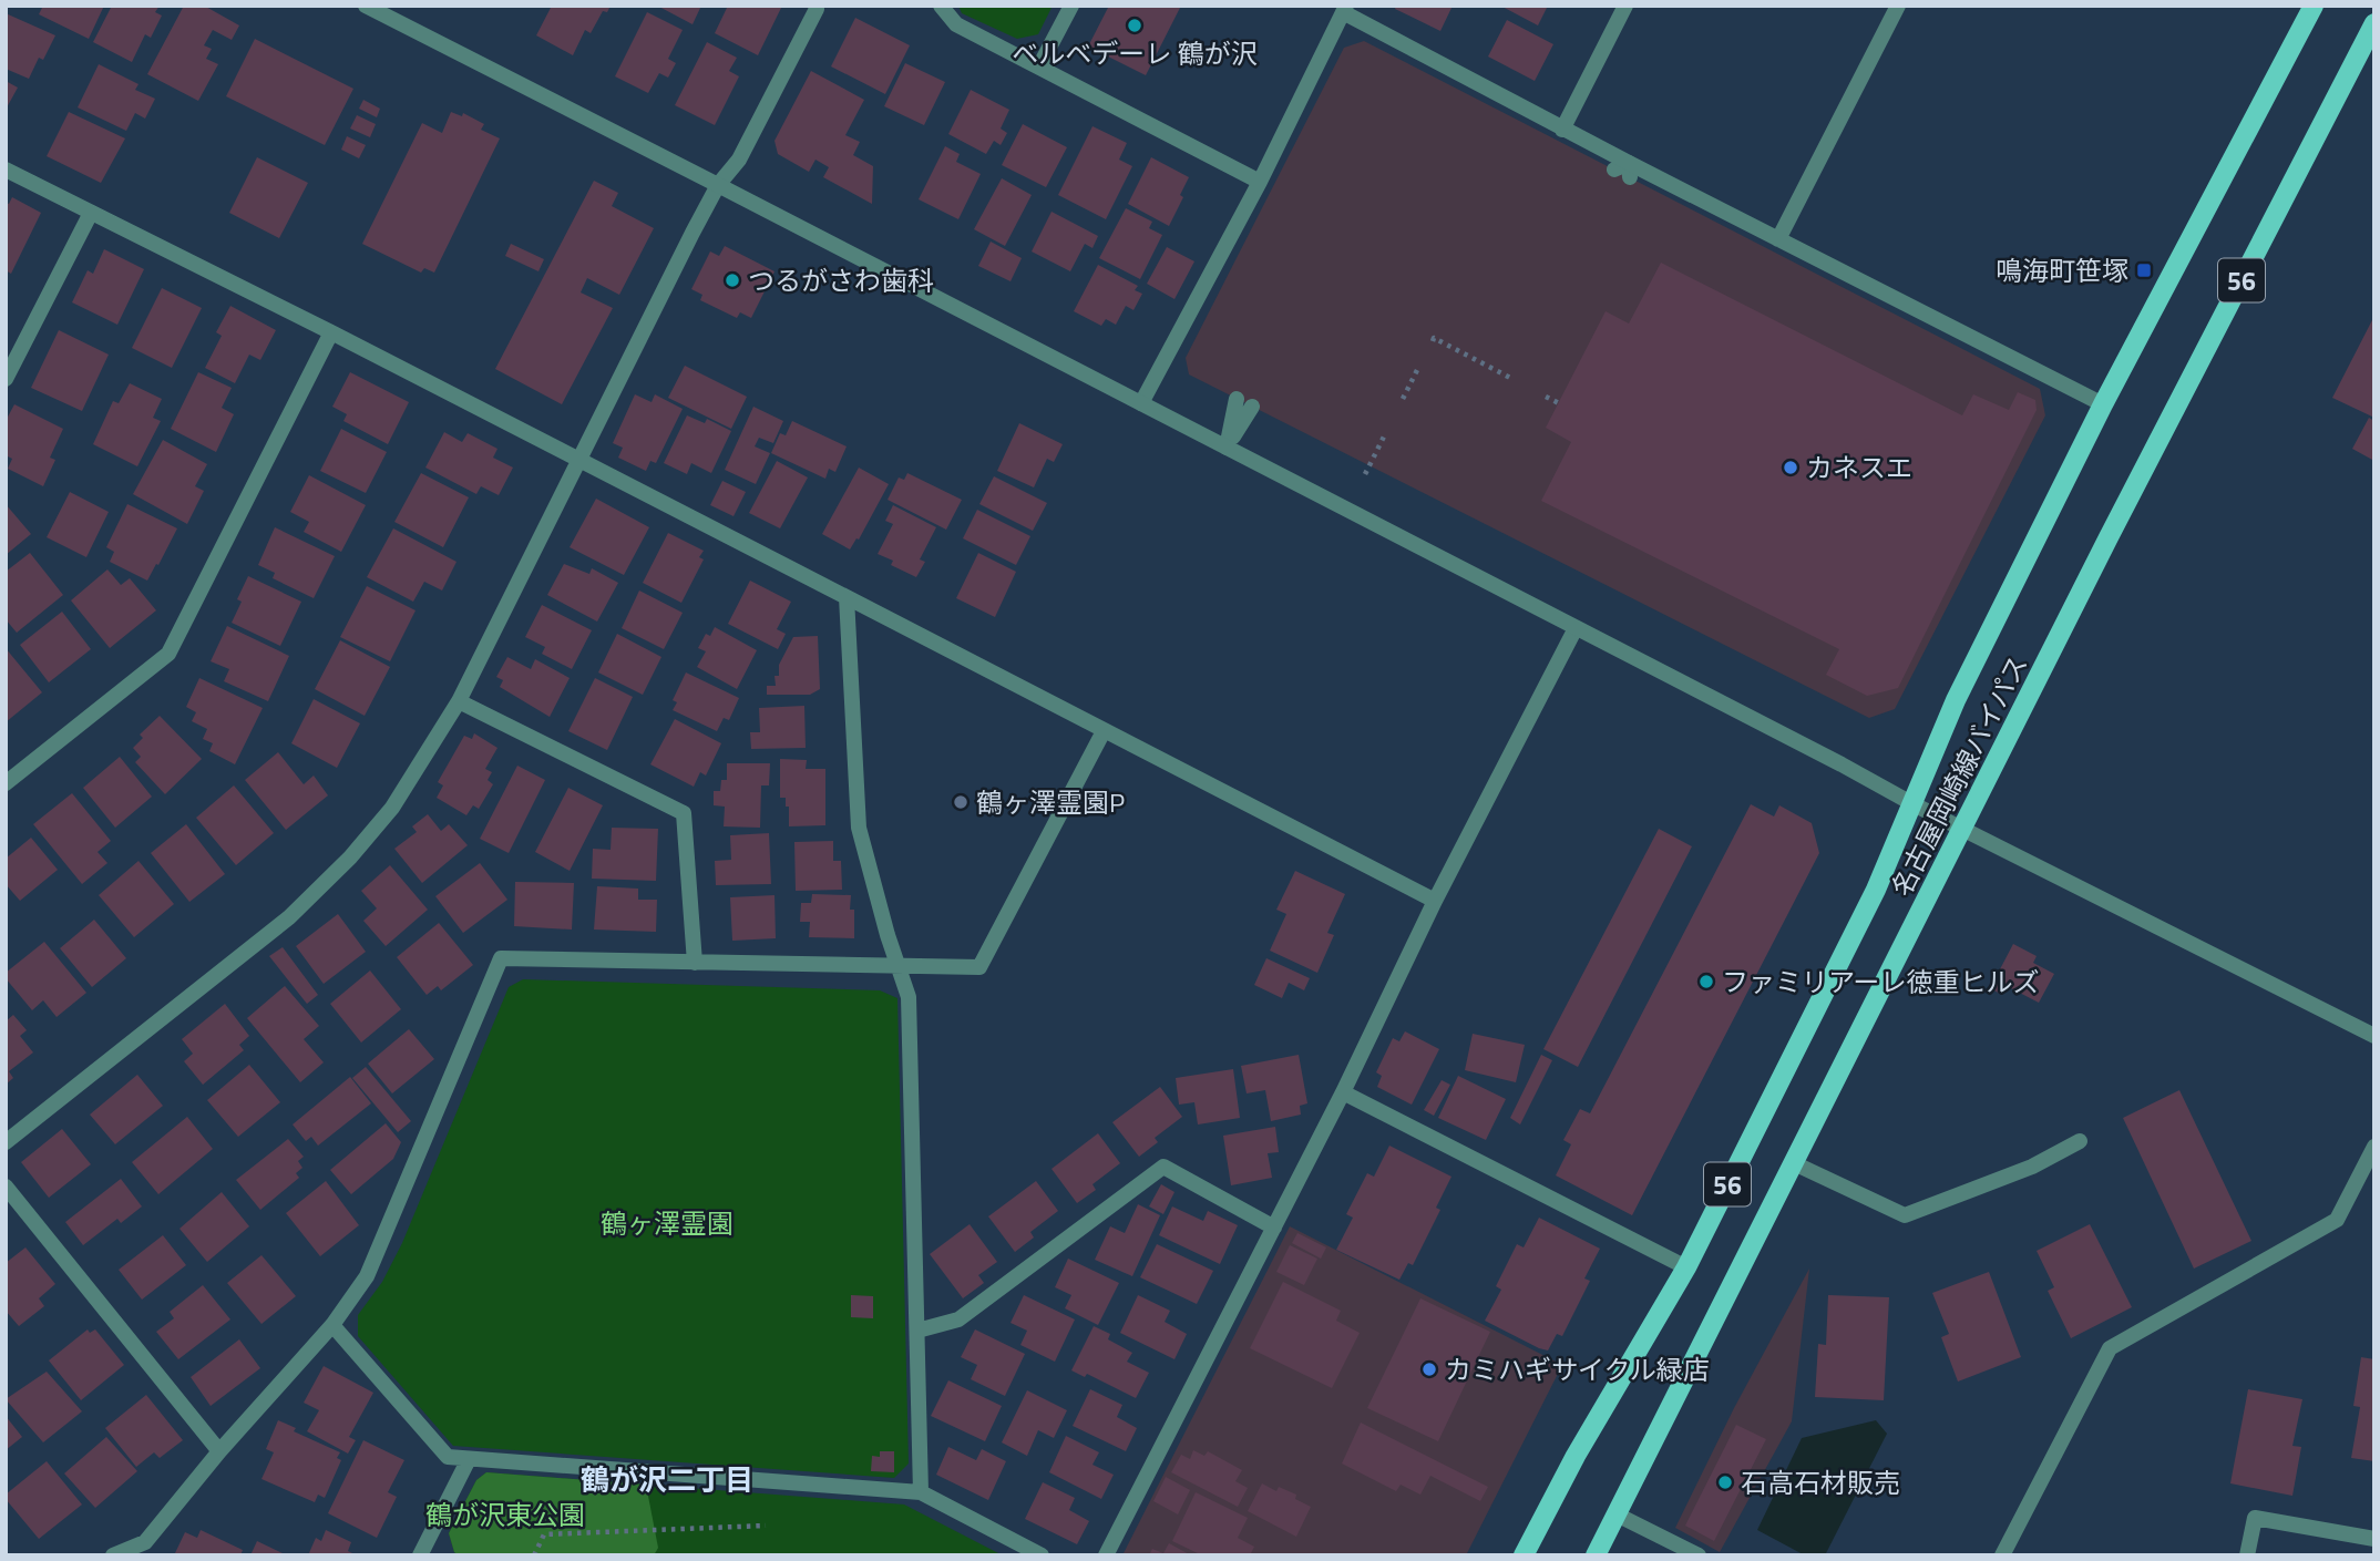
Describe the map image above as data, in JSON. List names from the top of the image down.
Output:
{
  "streets": {
    "main road": ["56", "名古屋岡崎線バイパス"]
  },
  "crossings": [
    ["56", "名古屋岡崎線バイパス"]
  ],
  "districts": ["鶴が沢二丁目"],
  "parks": ["鶴ヶ澤霊園", "鶴が沢東公園"],
  "places": {
    "other": [
      "ベルベデーレ 鶴が沢",
      "つるがさわ歯科",
      "カネスエ",
      "鶴ヶ澤霊園P",
      "ファミリアーレ徳重ヒルズ",
      "カミハギサイクル緑店",
      "石高石材販売"
    ],
    "transit": ["鳴海町笹塚"]
  }
}
